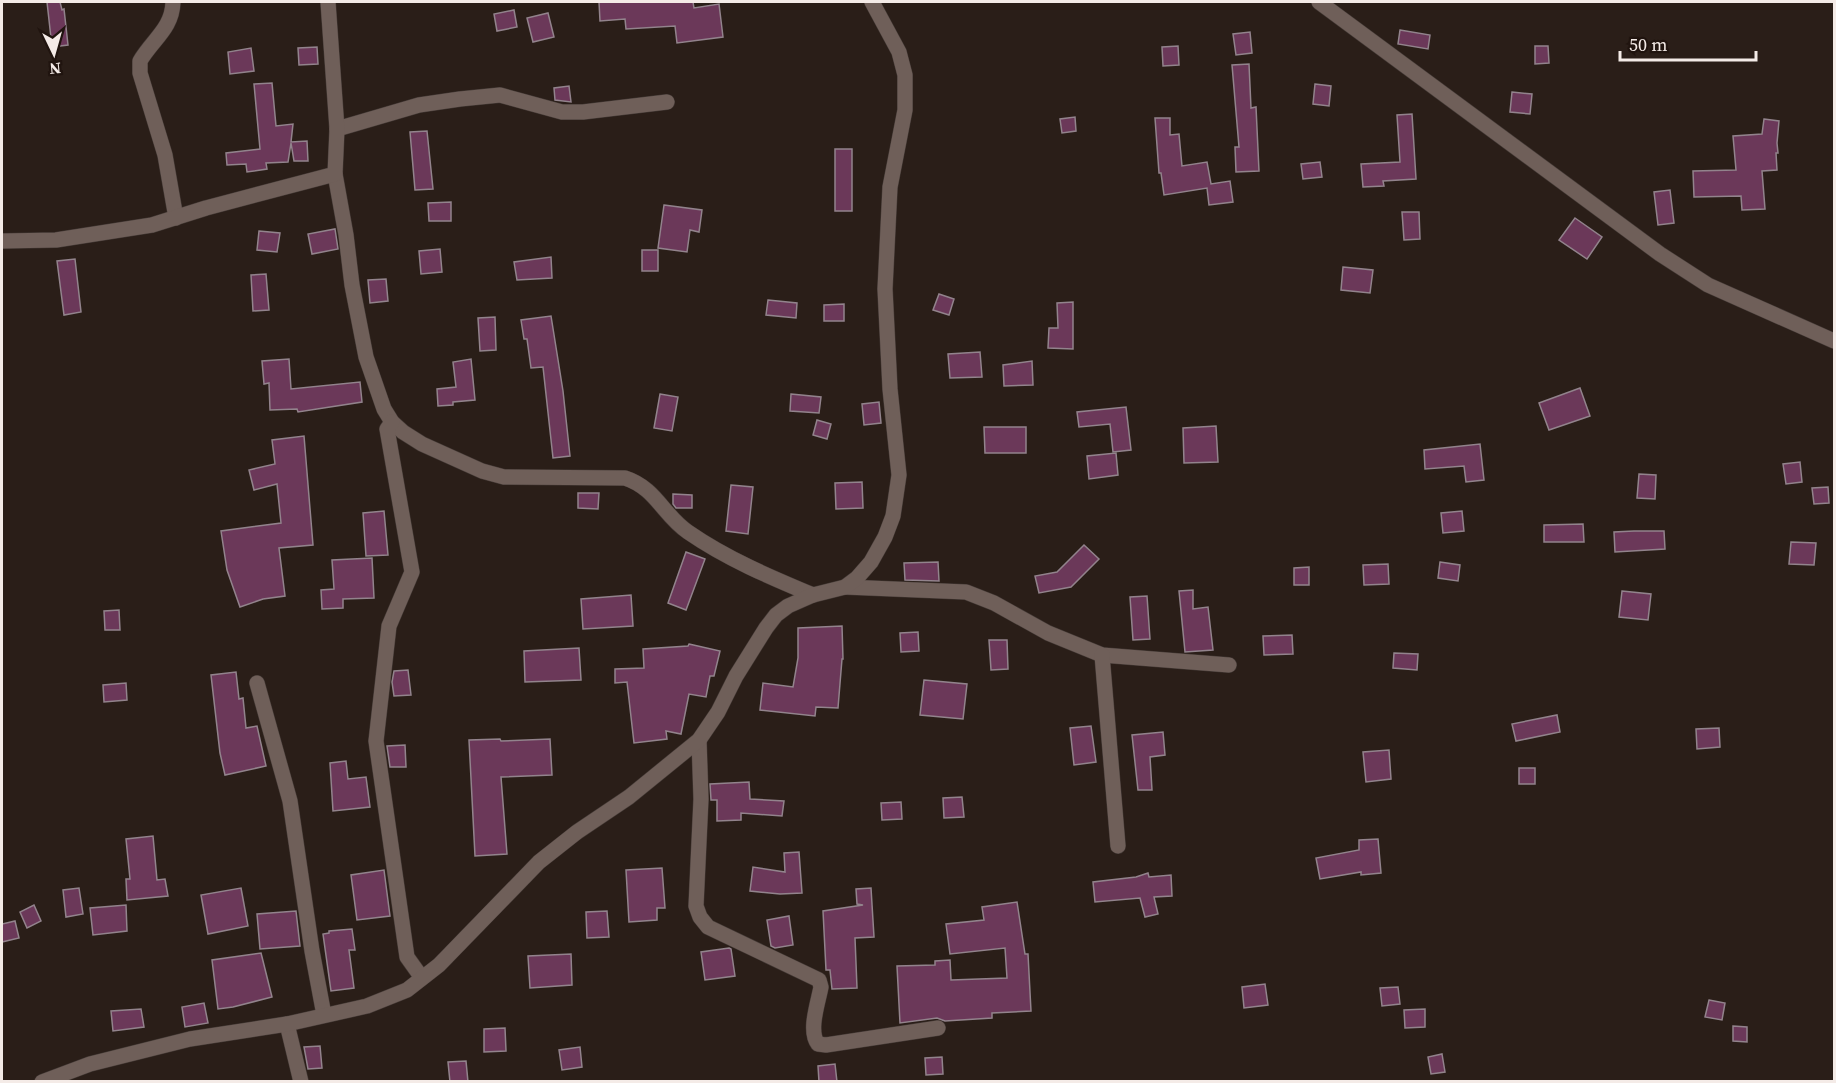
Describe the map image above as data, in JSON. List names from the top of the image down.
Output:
{
  "scale_bar": "50 m",
  "north": "bottom"
}
